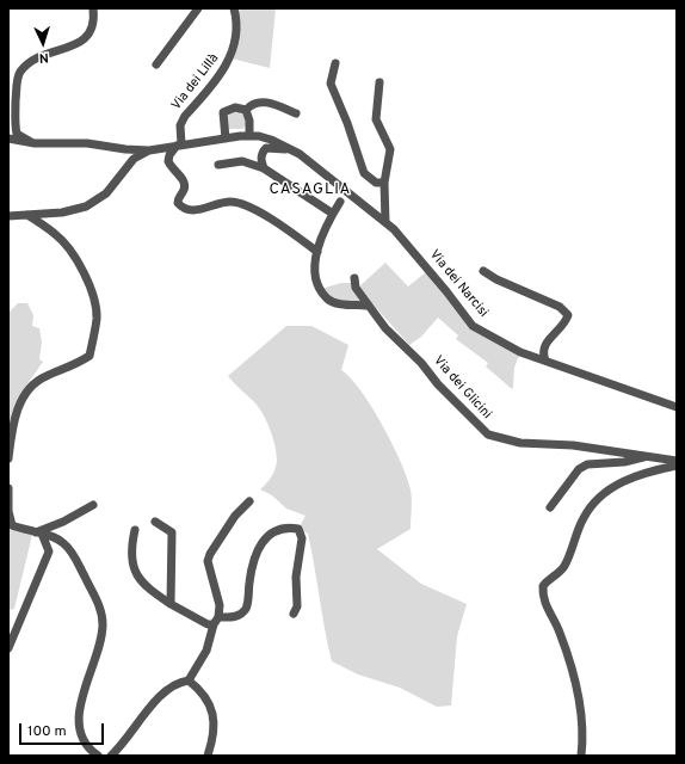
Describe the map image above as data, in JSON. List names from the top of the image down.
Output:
{
  "streets": {
    "street": ["Via dei Lillà", "Via dei Narcisi", "Via dei Glicini"]
  },
  "crossings": [
    ["Via dei Lillà", "Via dei Narcisi"]
  ],
  "districts": ["CASAGLIA"],
  "scale_bar": "100 m",
  "north": "bottom"
}
